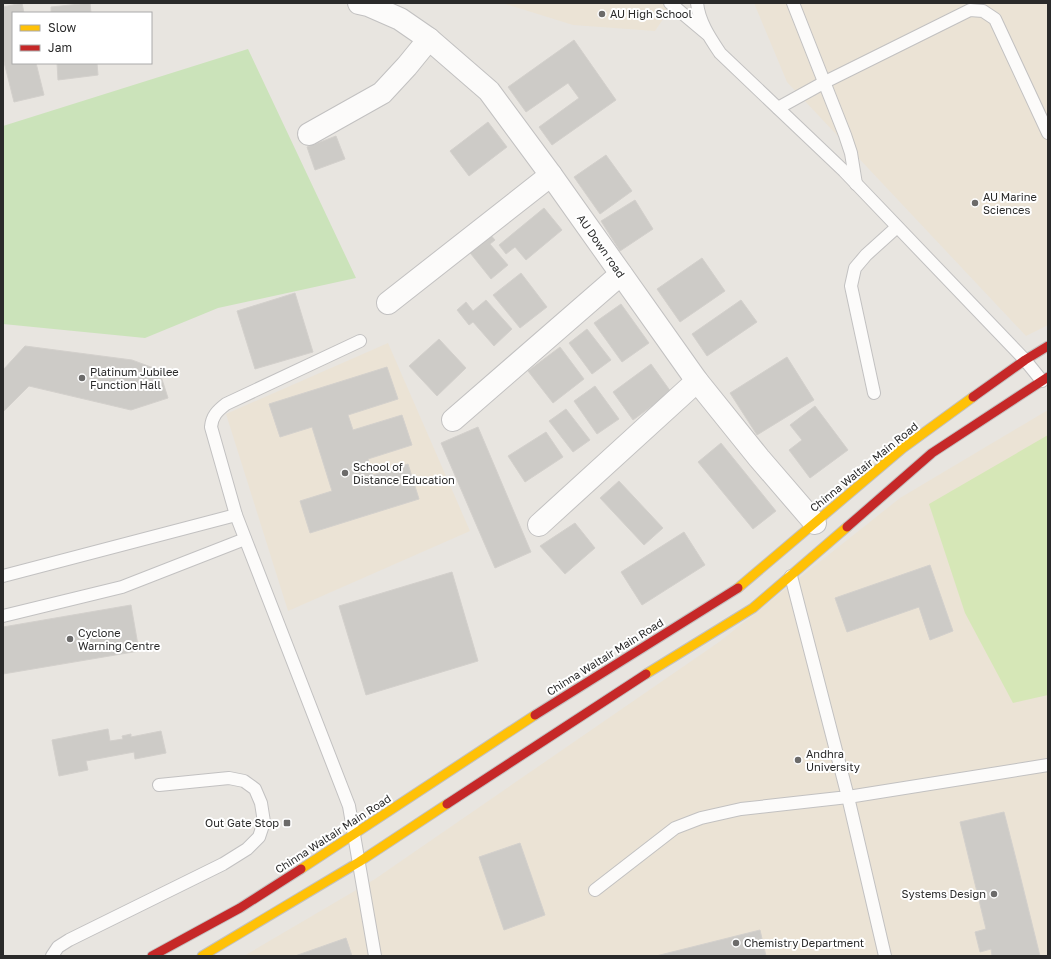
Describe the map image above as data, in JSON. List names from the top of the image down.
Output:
{
  "streets": {
    "street": ["AU Down road", "Chinna Waltair Main Road"]
  },
  "crossings": [
    ["AU Down road", "Chinna Waltair Main Road"]
  ],
  "places": {
    "other": [
      "AU High School",
      "AU Marine Sciences",
      "Platinum Jubilee Function Hall",
      "School of Distance Education",
      "Cyclone Warning Centre",
      "Andhra University",
      "Systems Design",
      "Chemistry Department"
    ],
    "transit": ["Out Gate Stop"]
  },
  "legend": ["Slow", "Jam"]
}
